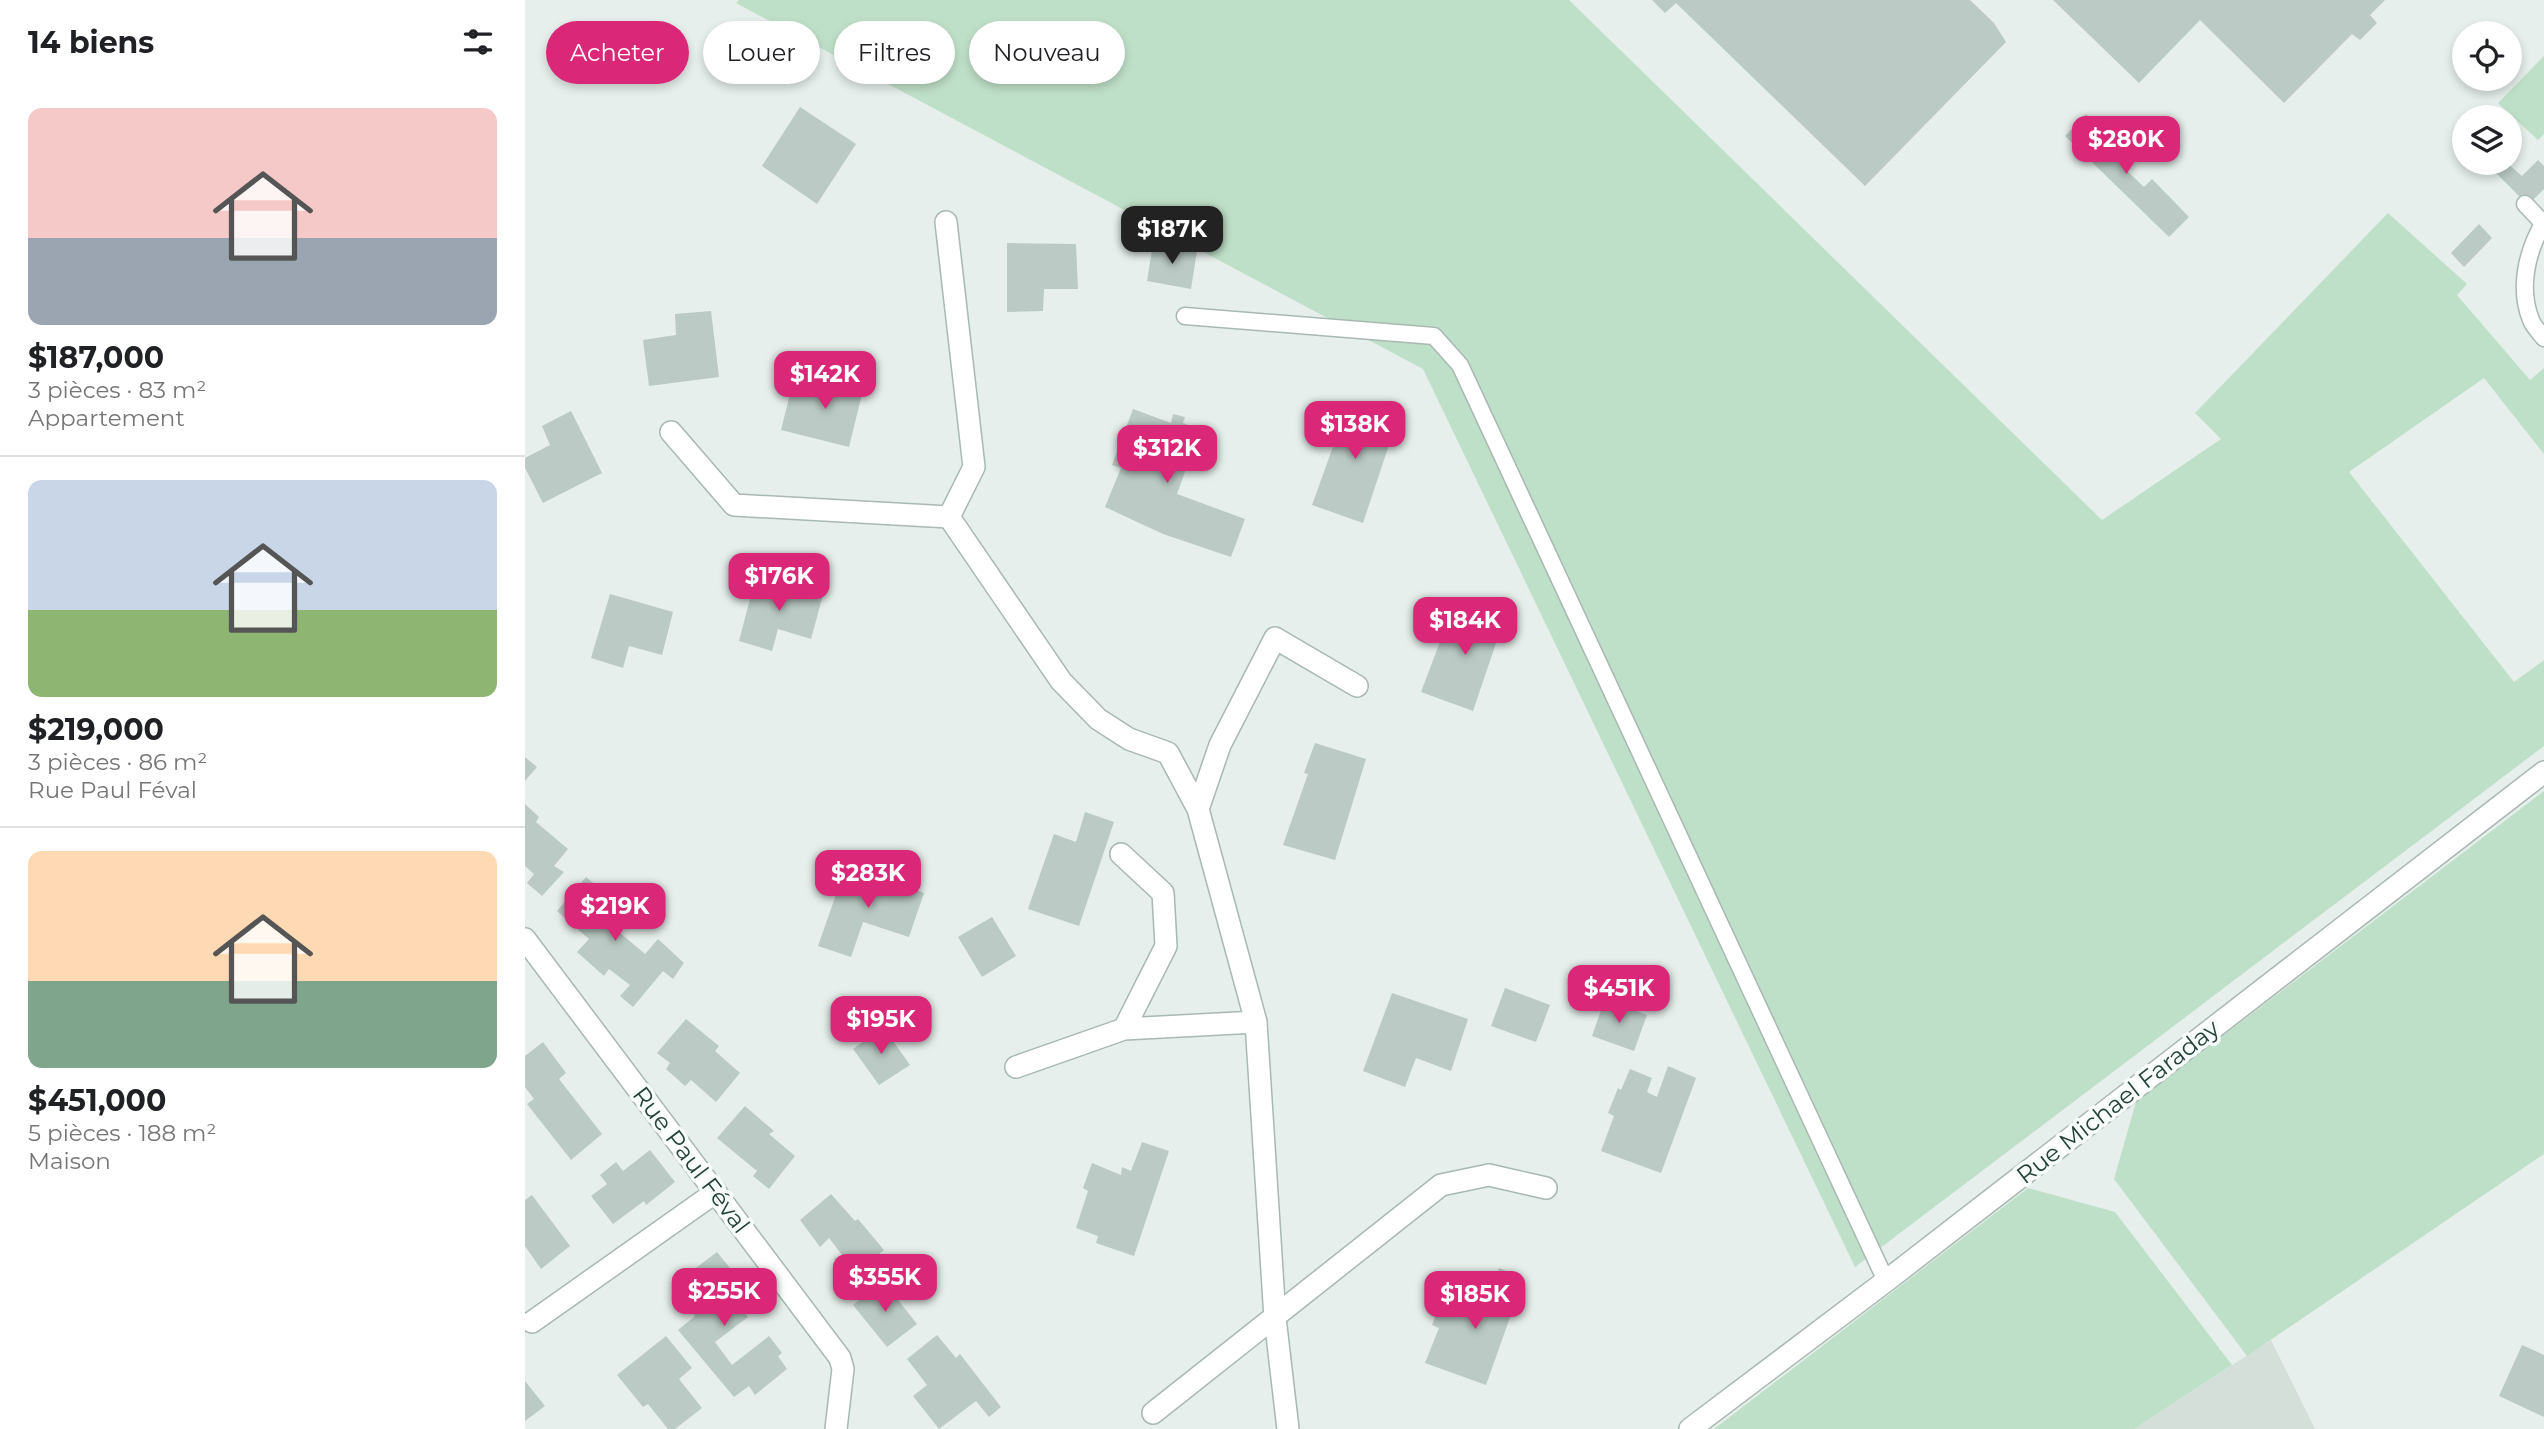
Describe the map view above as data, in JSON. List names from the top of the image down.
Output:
{
  "streets": {
    "street": ["Rue Michael Faraday", "Rue Paul Féval"]
  },
  "page": {
    "heading": "14 biens",
    "chip": [
      "Acheter",
      "Louer",
      "Filtres",
      "Nouveau"
    ],
    "list": [
      {
        "name": "$187,000",
        "note": "3 pièces · 83 m² · Appartement"
      },
      {
        "name": "$219,000",
        "note": "3 pièces · 86 m² · Rue Paul Féval"
      },
      {
        "name": "$451,000",
        "note": "5 pièces · 188 m² · Maison"
      }
    ],
    "price": [
      "$280K",
      "$187K",
      "$142K",
      "$138K",
      "$312K",
      "$176K",
      "$184K",
      "$283K",
      "$219K",
      "$451K",
      "$195K",
      "$355K",
      "$255K",
      "$185K"
    ]
  }
}
